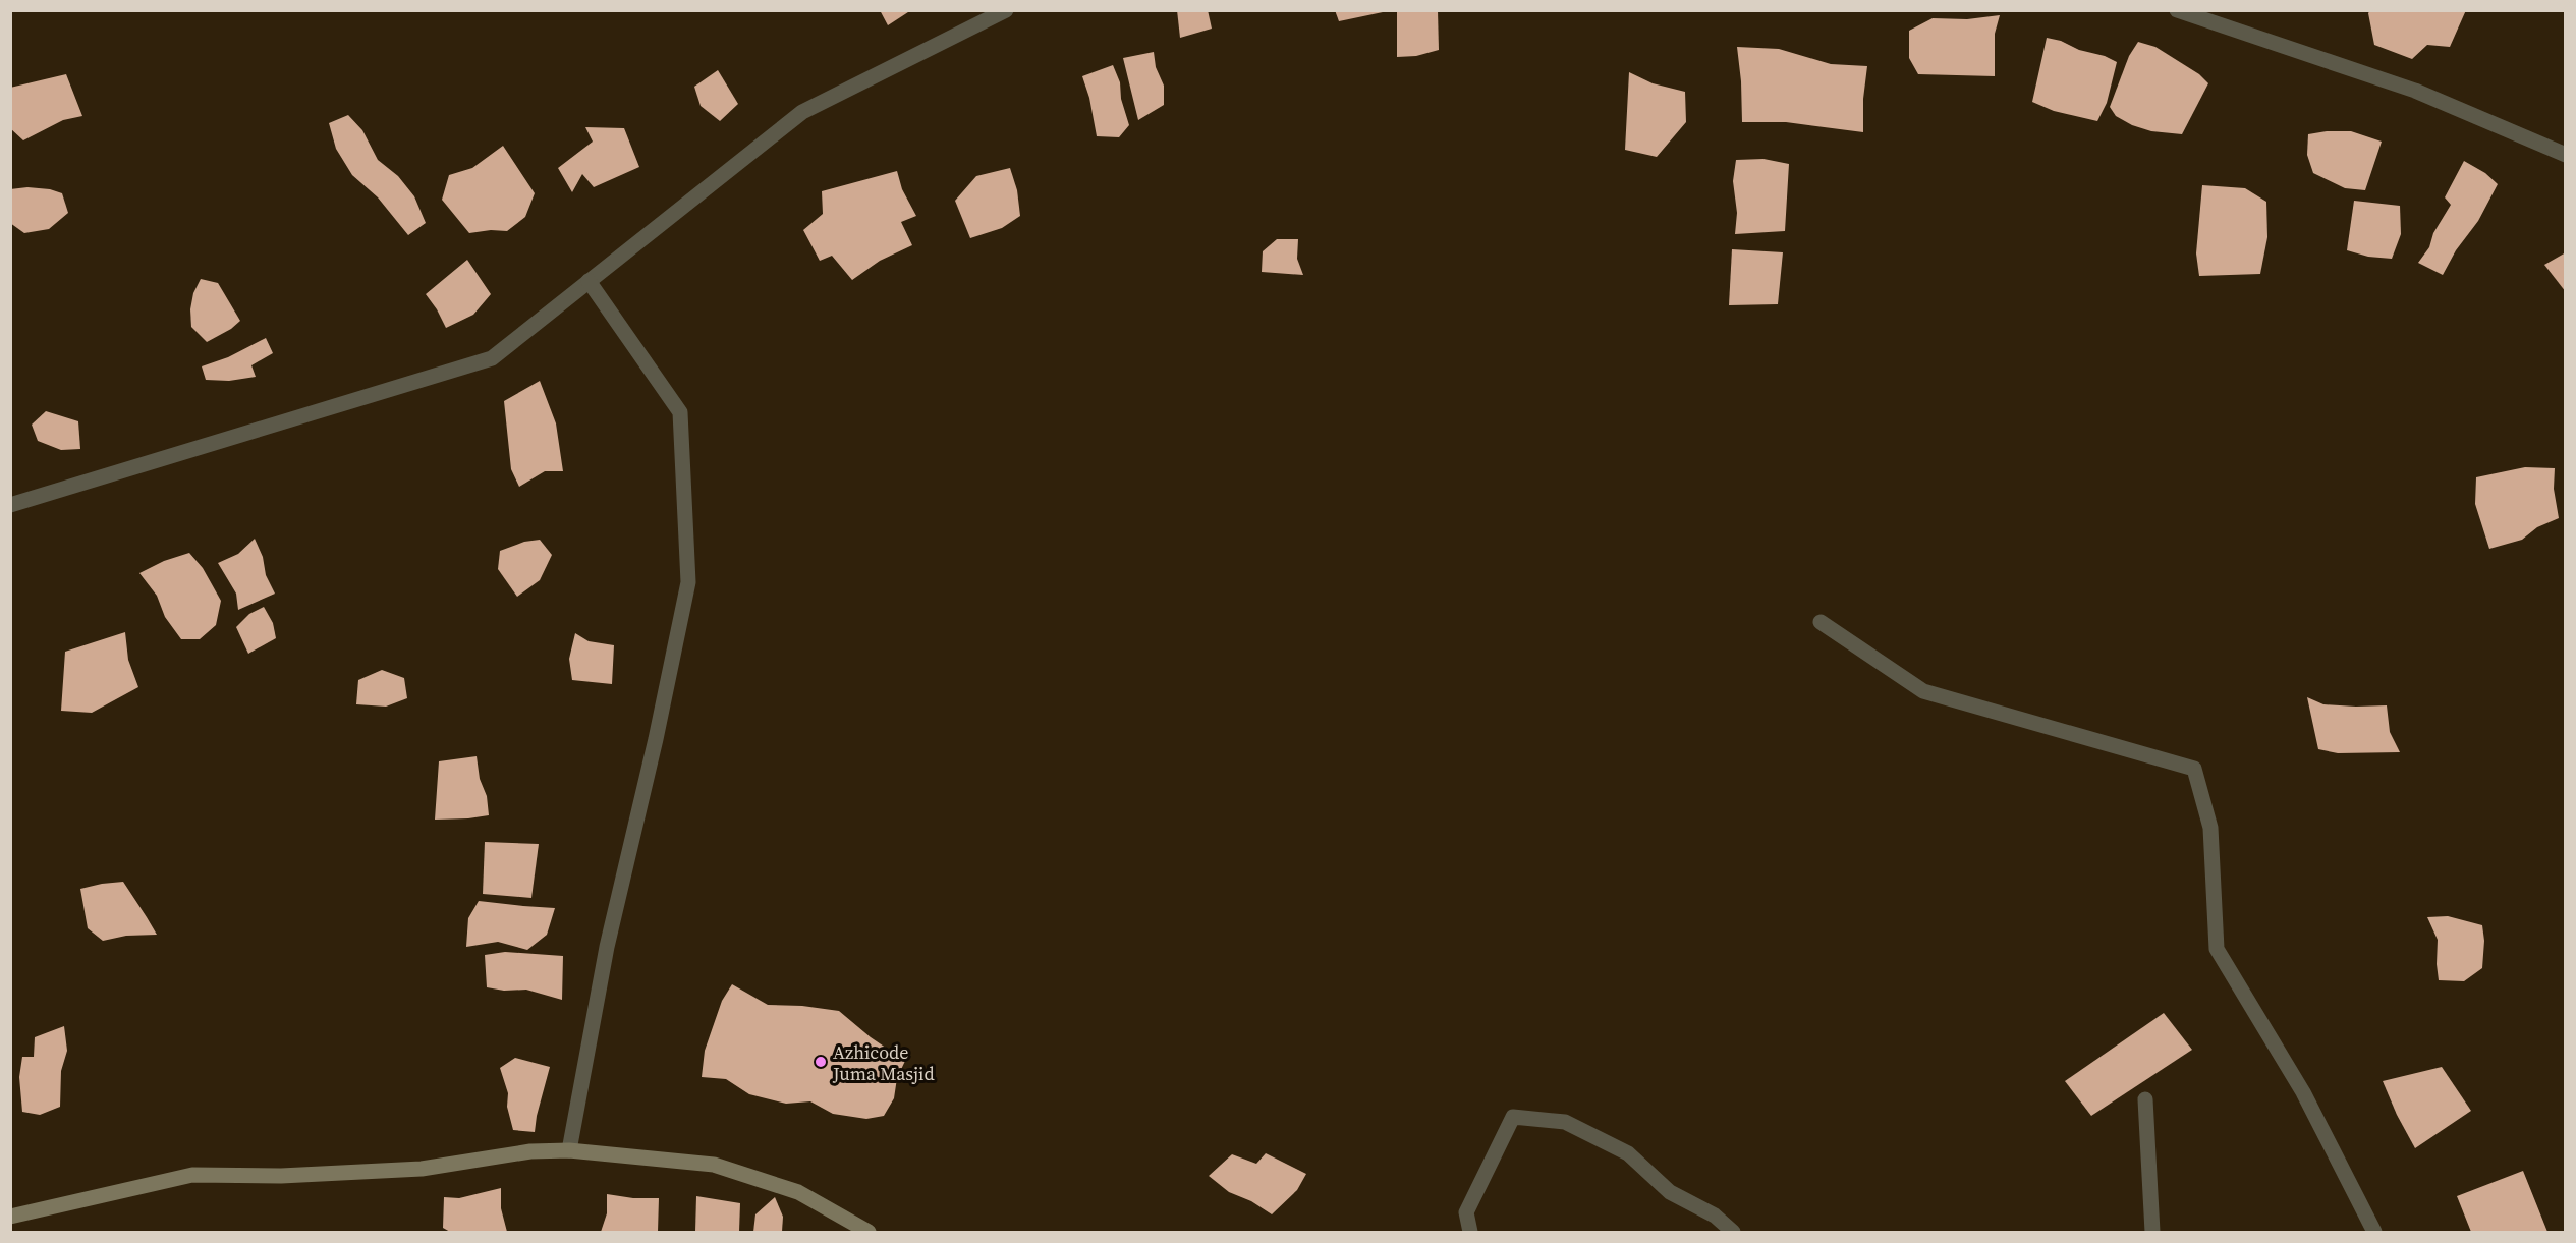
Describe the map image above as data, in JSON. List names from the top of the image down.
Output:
{
  "places": ["Azhicode Juma Masjid"]
}
